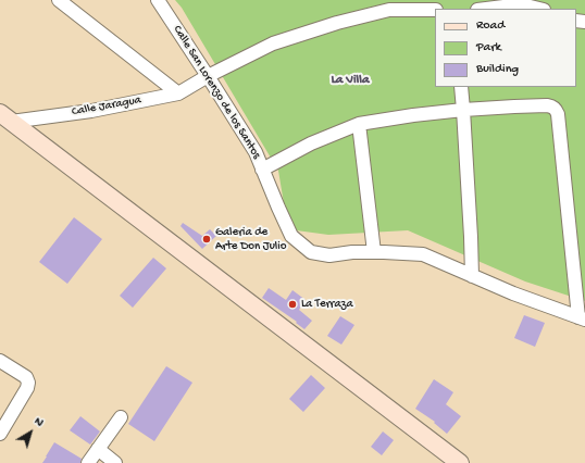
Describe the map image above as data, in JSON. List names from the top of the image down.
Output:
{
  "streets": {
    "street": ["Calle San Lorenzo de los Santos", "Calle Jaragua"]
  },
  "crossings": [
    ["Calle San Lorenzo de los Santos", "Calle Jaragua"]
  ],
  "districts": ["La Villa"],
  "places": ["Galeria de Arte Don Julio", "La Terraza"],
  "legend": ["Road", "Park", "Building"],
  "north": "top right"
}
